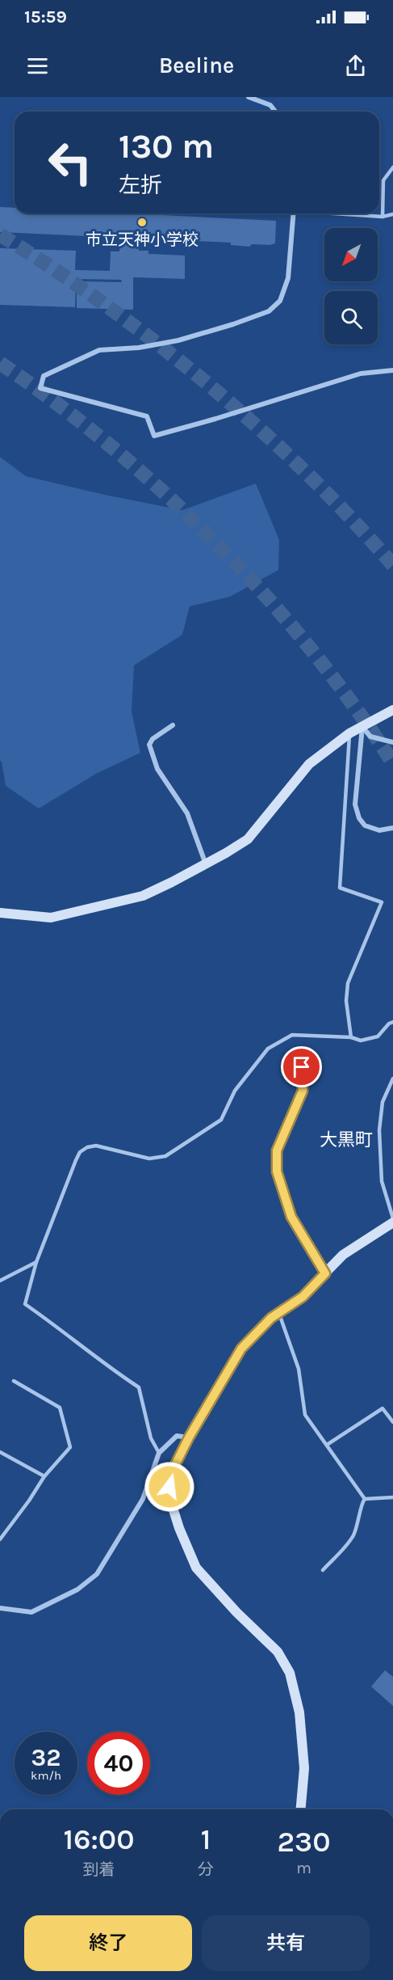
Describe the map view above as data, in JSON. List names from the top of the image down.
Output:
{
  "districts": ["大黒町"],
  "places": ["市立天神小学校"],
  "north": "bottom left",
  "page": {
    "status": "15:59",
    "header": "Beeline",
    "turn": ["130 m", "左折"],
    "speed": "32 km/h",
    "limit": "40",
    "eta": [
      "16:00",
      "到着",
      "1",
      "分",
      "230",
      "m"
    ],
    "buttons": ["終了", "共有"]
  }
}
